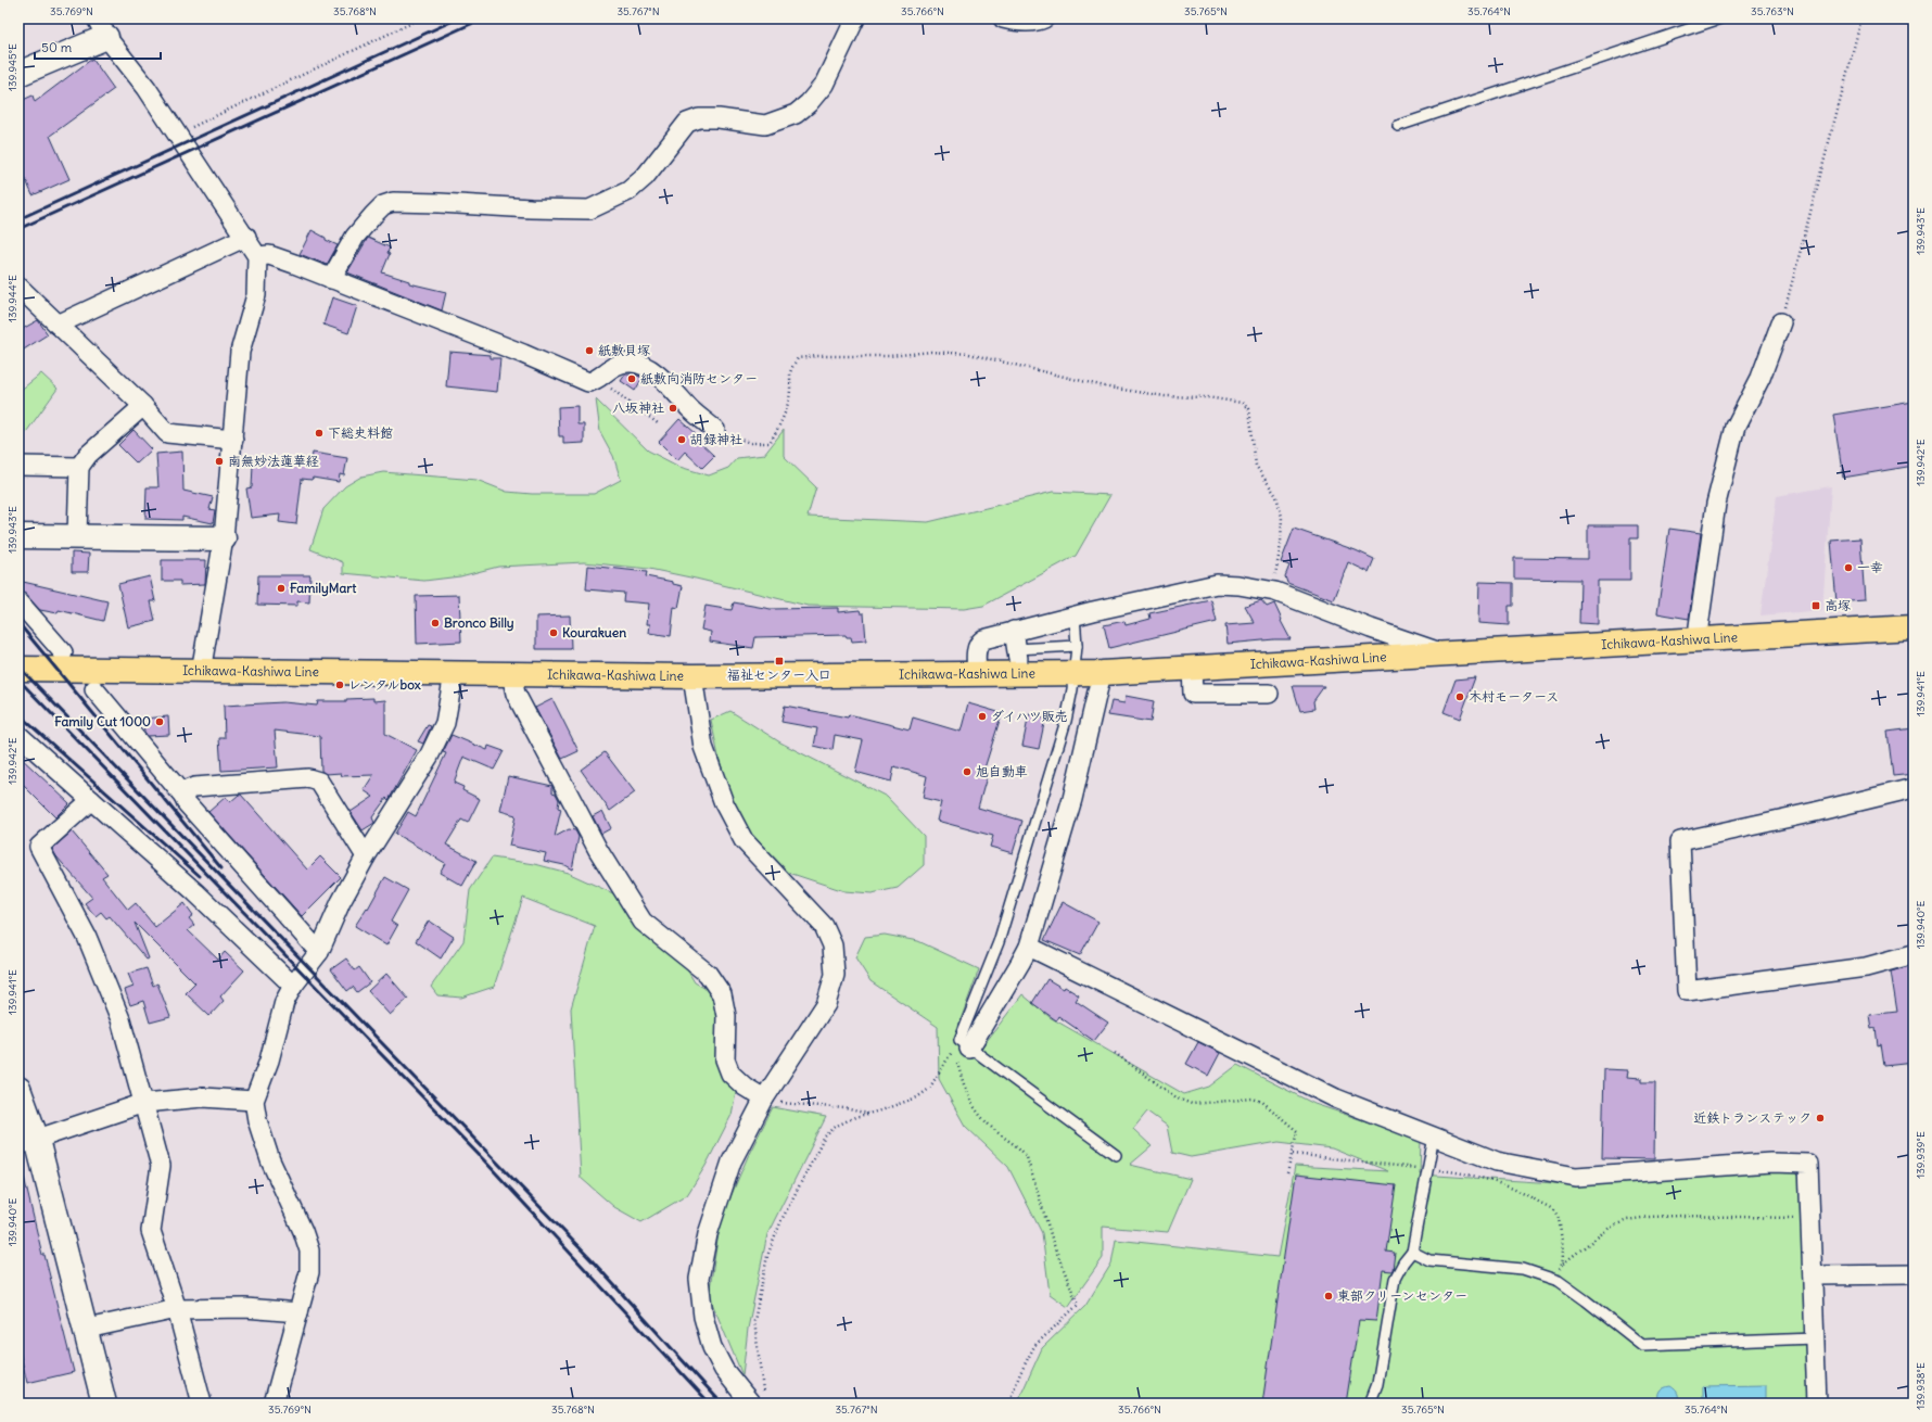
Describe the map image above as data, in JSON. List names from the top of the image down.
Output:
{
  "streets": {
    "main road": ["Ichikawa-Kashiwa Line"]
  },
  "places": {
    "other": [
      "紙敷貝塚",
      "紙敷向消防センター",
      "八坂神社",
      "下総史料館",
      "胡録神社",
      "南無妙法蓮華経",
      "一幸",
      "FamilyMart",
      "Bronco Billy",
      "Kourakuen",
      "レンタルbox",
      "木村モータース",
      "ダイハツ販売",
      "Family Cut 1000",
      "旭自動車",
      "近鉄トランステック",
      "東部クリーンセンター"
    ],
    "transit": ["高塚", "福祉センター入口"]
  },
  "scale_bar": "50 m",
  "coordinates": [
    "35.769°N",
    "35.768°N",
    "35.767°N",
    "35.766°N",
    "35.765°N",
    "35.764°N",
    "35.763°N",
    "139.945°E",
    "139.943°E",
    "139.944°E",
    "139.942°E",
    "139.941°E",
    "139.940°E",
    "139.939°E",
    "139.938°E"
  ]
}
